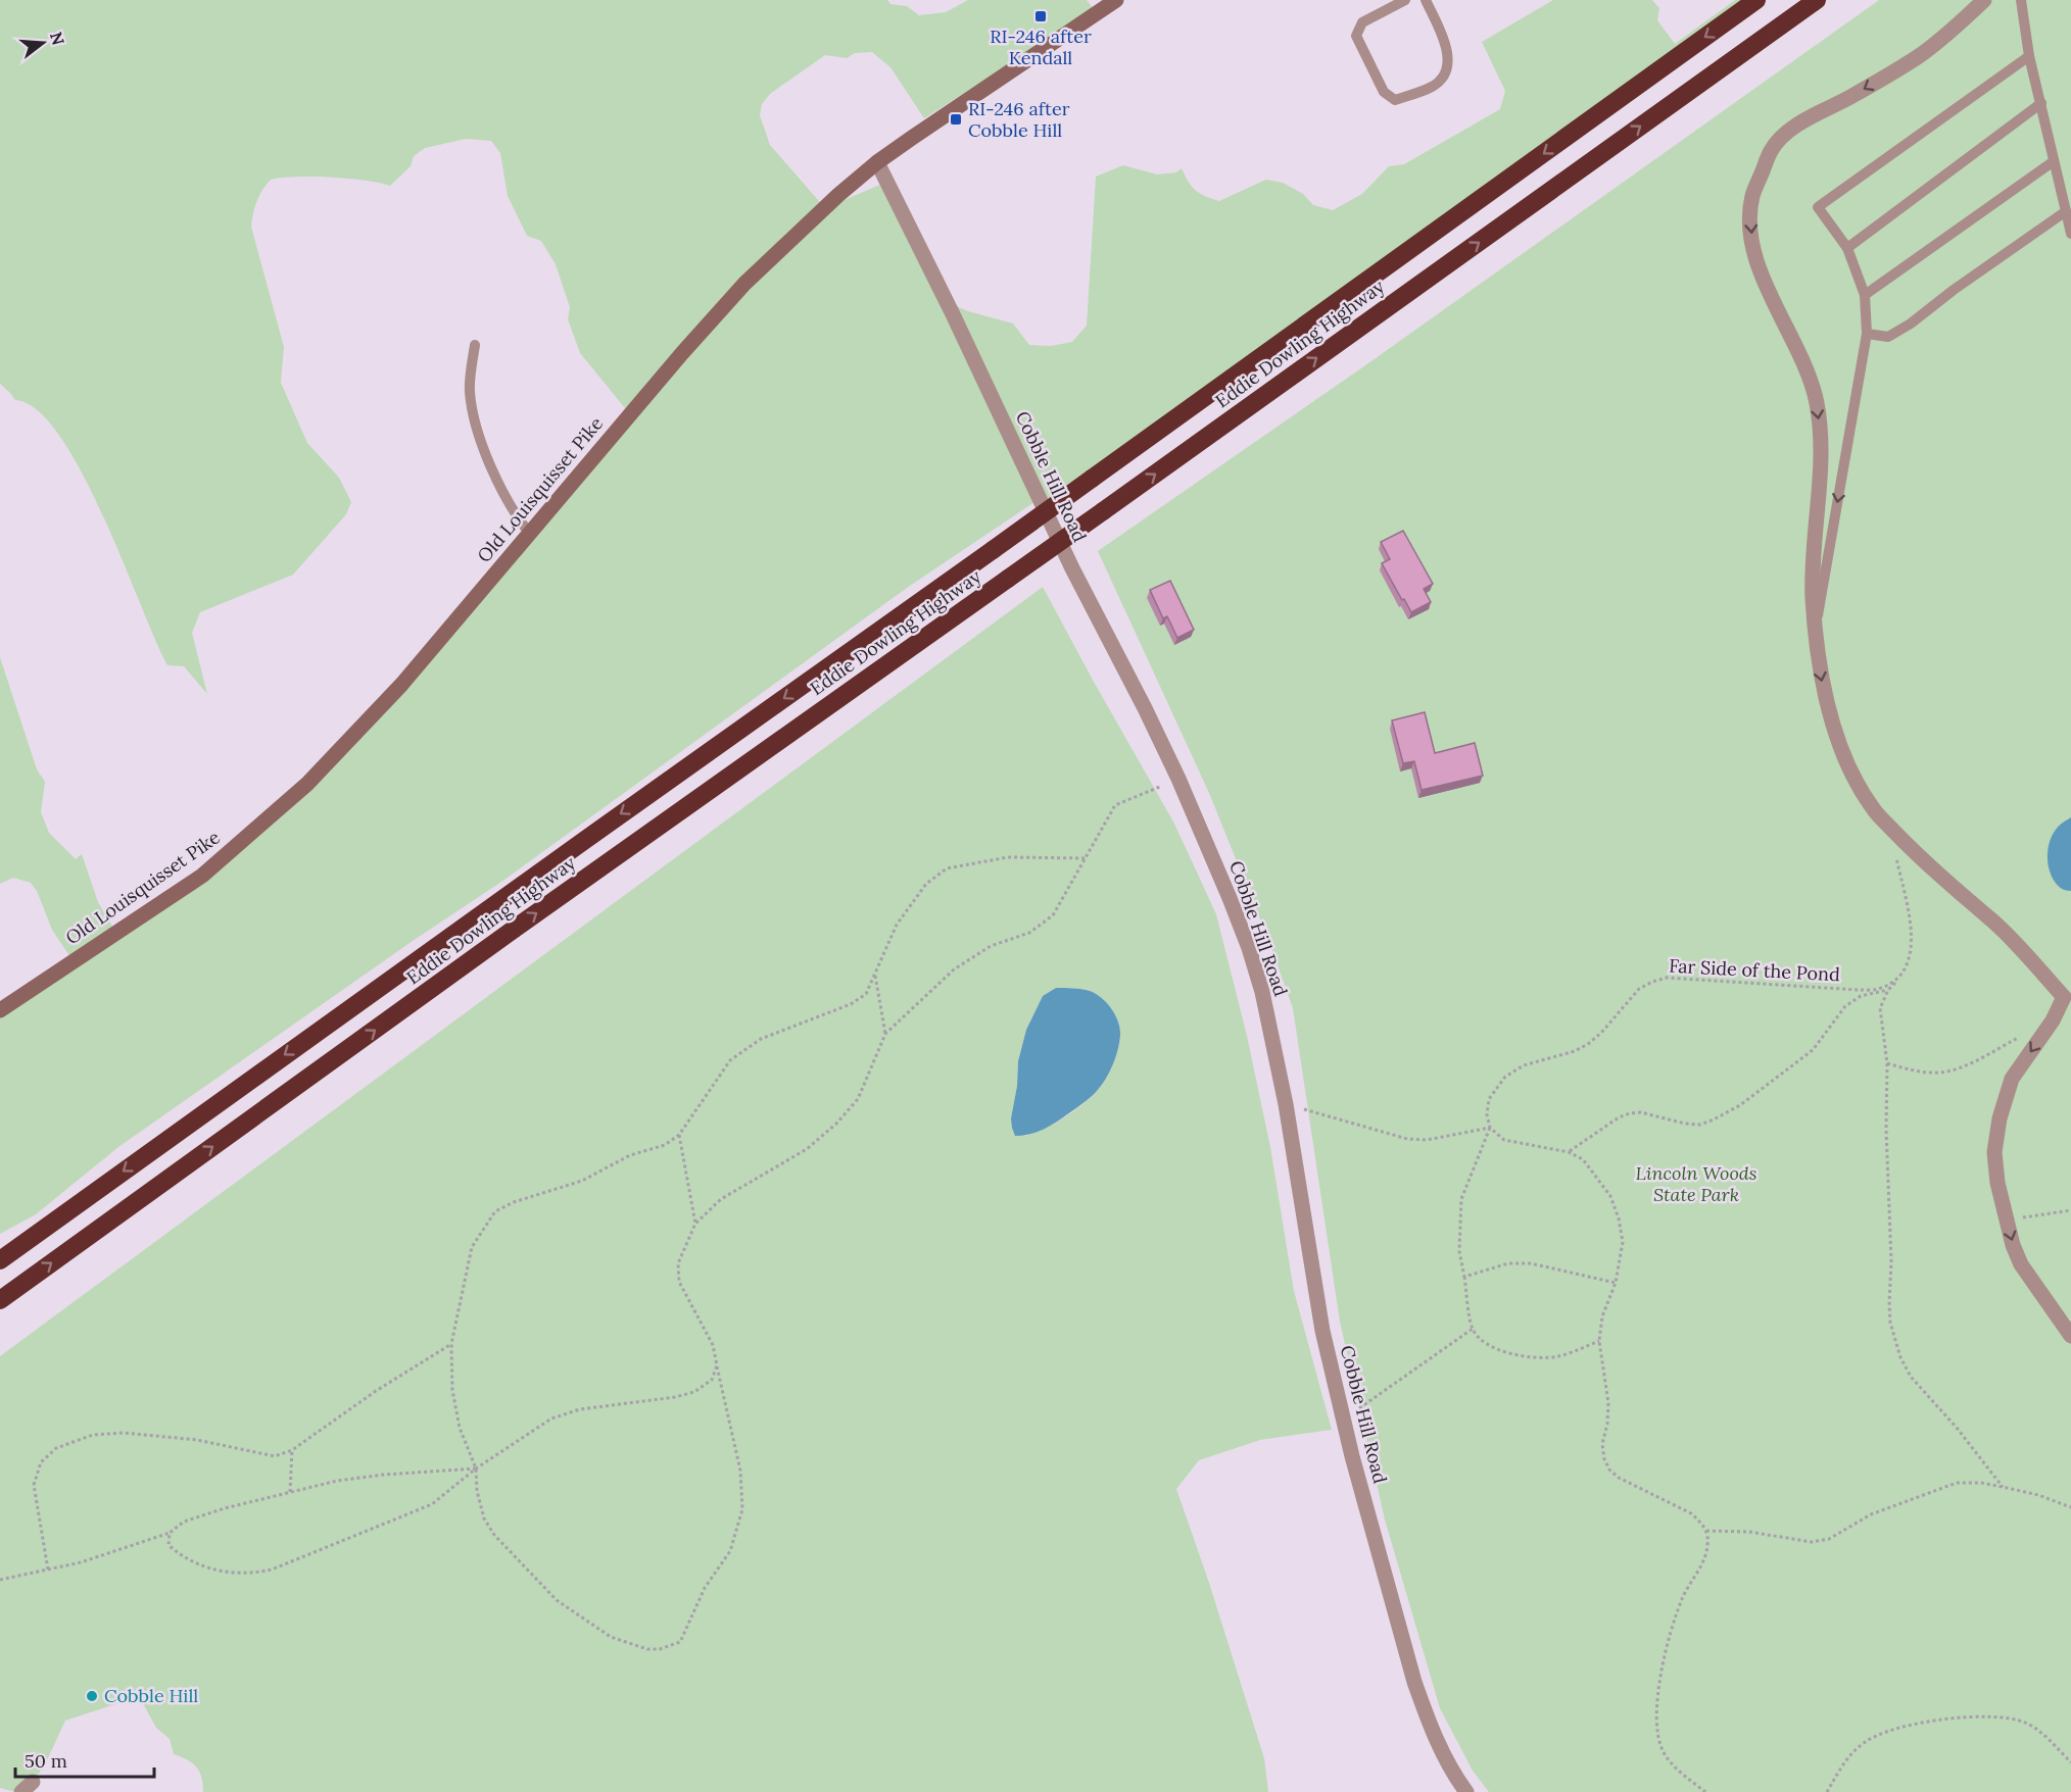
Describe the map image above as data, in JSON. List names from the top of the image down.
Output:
{
  "streets": {
    "highway": ["Eddie Dowling Highway"],
    "main road": ["Old Louisquisset Pike"],
    "street": ["Cobble Hill Road"],
    "path": ["Far Side of the Pond"]
  },
  "crossings": [
    ["Cobble Hill Road", "Old Louisquisset Pike"]
  ],
  "parks": ["Lincoln Woods State Park"],
  "places": {
    "transit": ["RI-246 after Kendall", "RI-246 after Cobble Hill"],
    "other": ["Cobble Hill"]
  },
  "scale_bar": "50 m",
  "north": "right"
}
